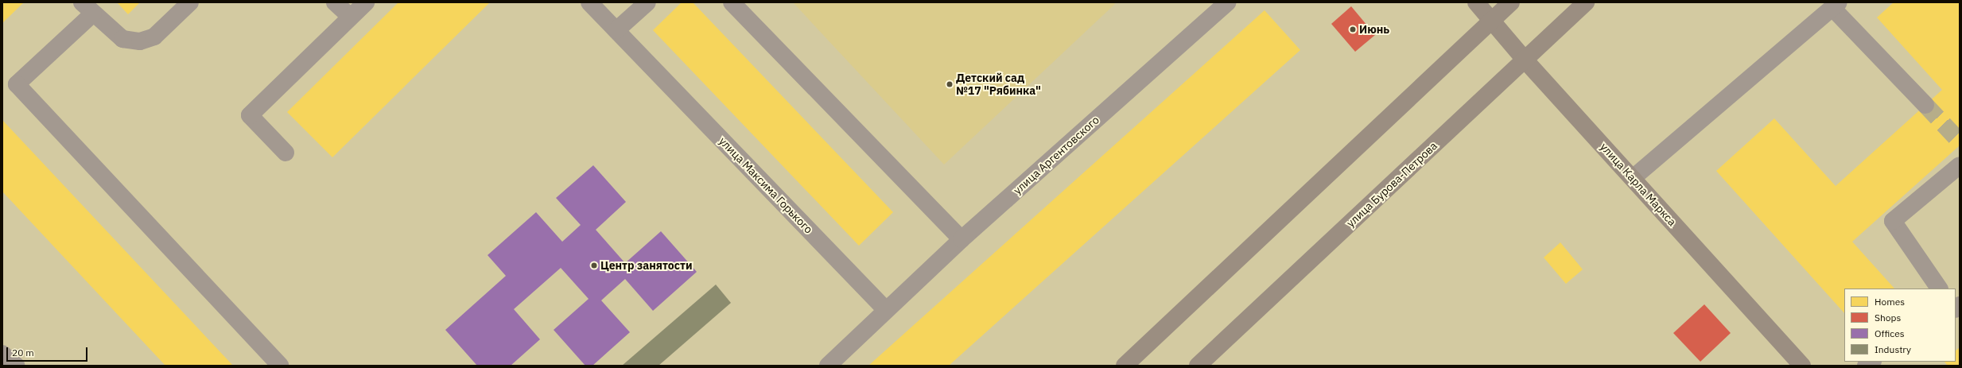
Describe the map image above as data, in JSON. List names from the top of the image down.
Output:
{
  "streets": {
    "main road": ["улица Бурова-Петрова", "улица Карла Маркса"],
    "street": ["улица Аргентовского", "улица Максима Горького"]
  },
  "crossings": [
    ["улица Аргентовского", "улица Максима Горького"],
    ["улица Бурова-Петрова", "улица Карла Маркса"]
  ],
  "places": ["Июнь", "Детский сад №17 \"Рябинка\"", "Центр занятости"],
  "legend": [
    "Homes",
    "Shops",
    "Offices",
    "Industry"
  ],
  "scale_bar": "20 m"
}
